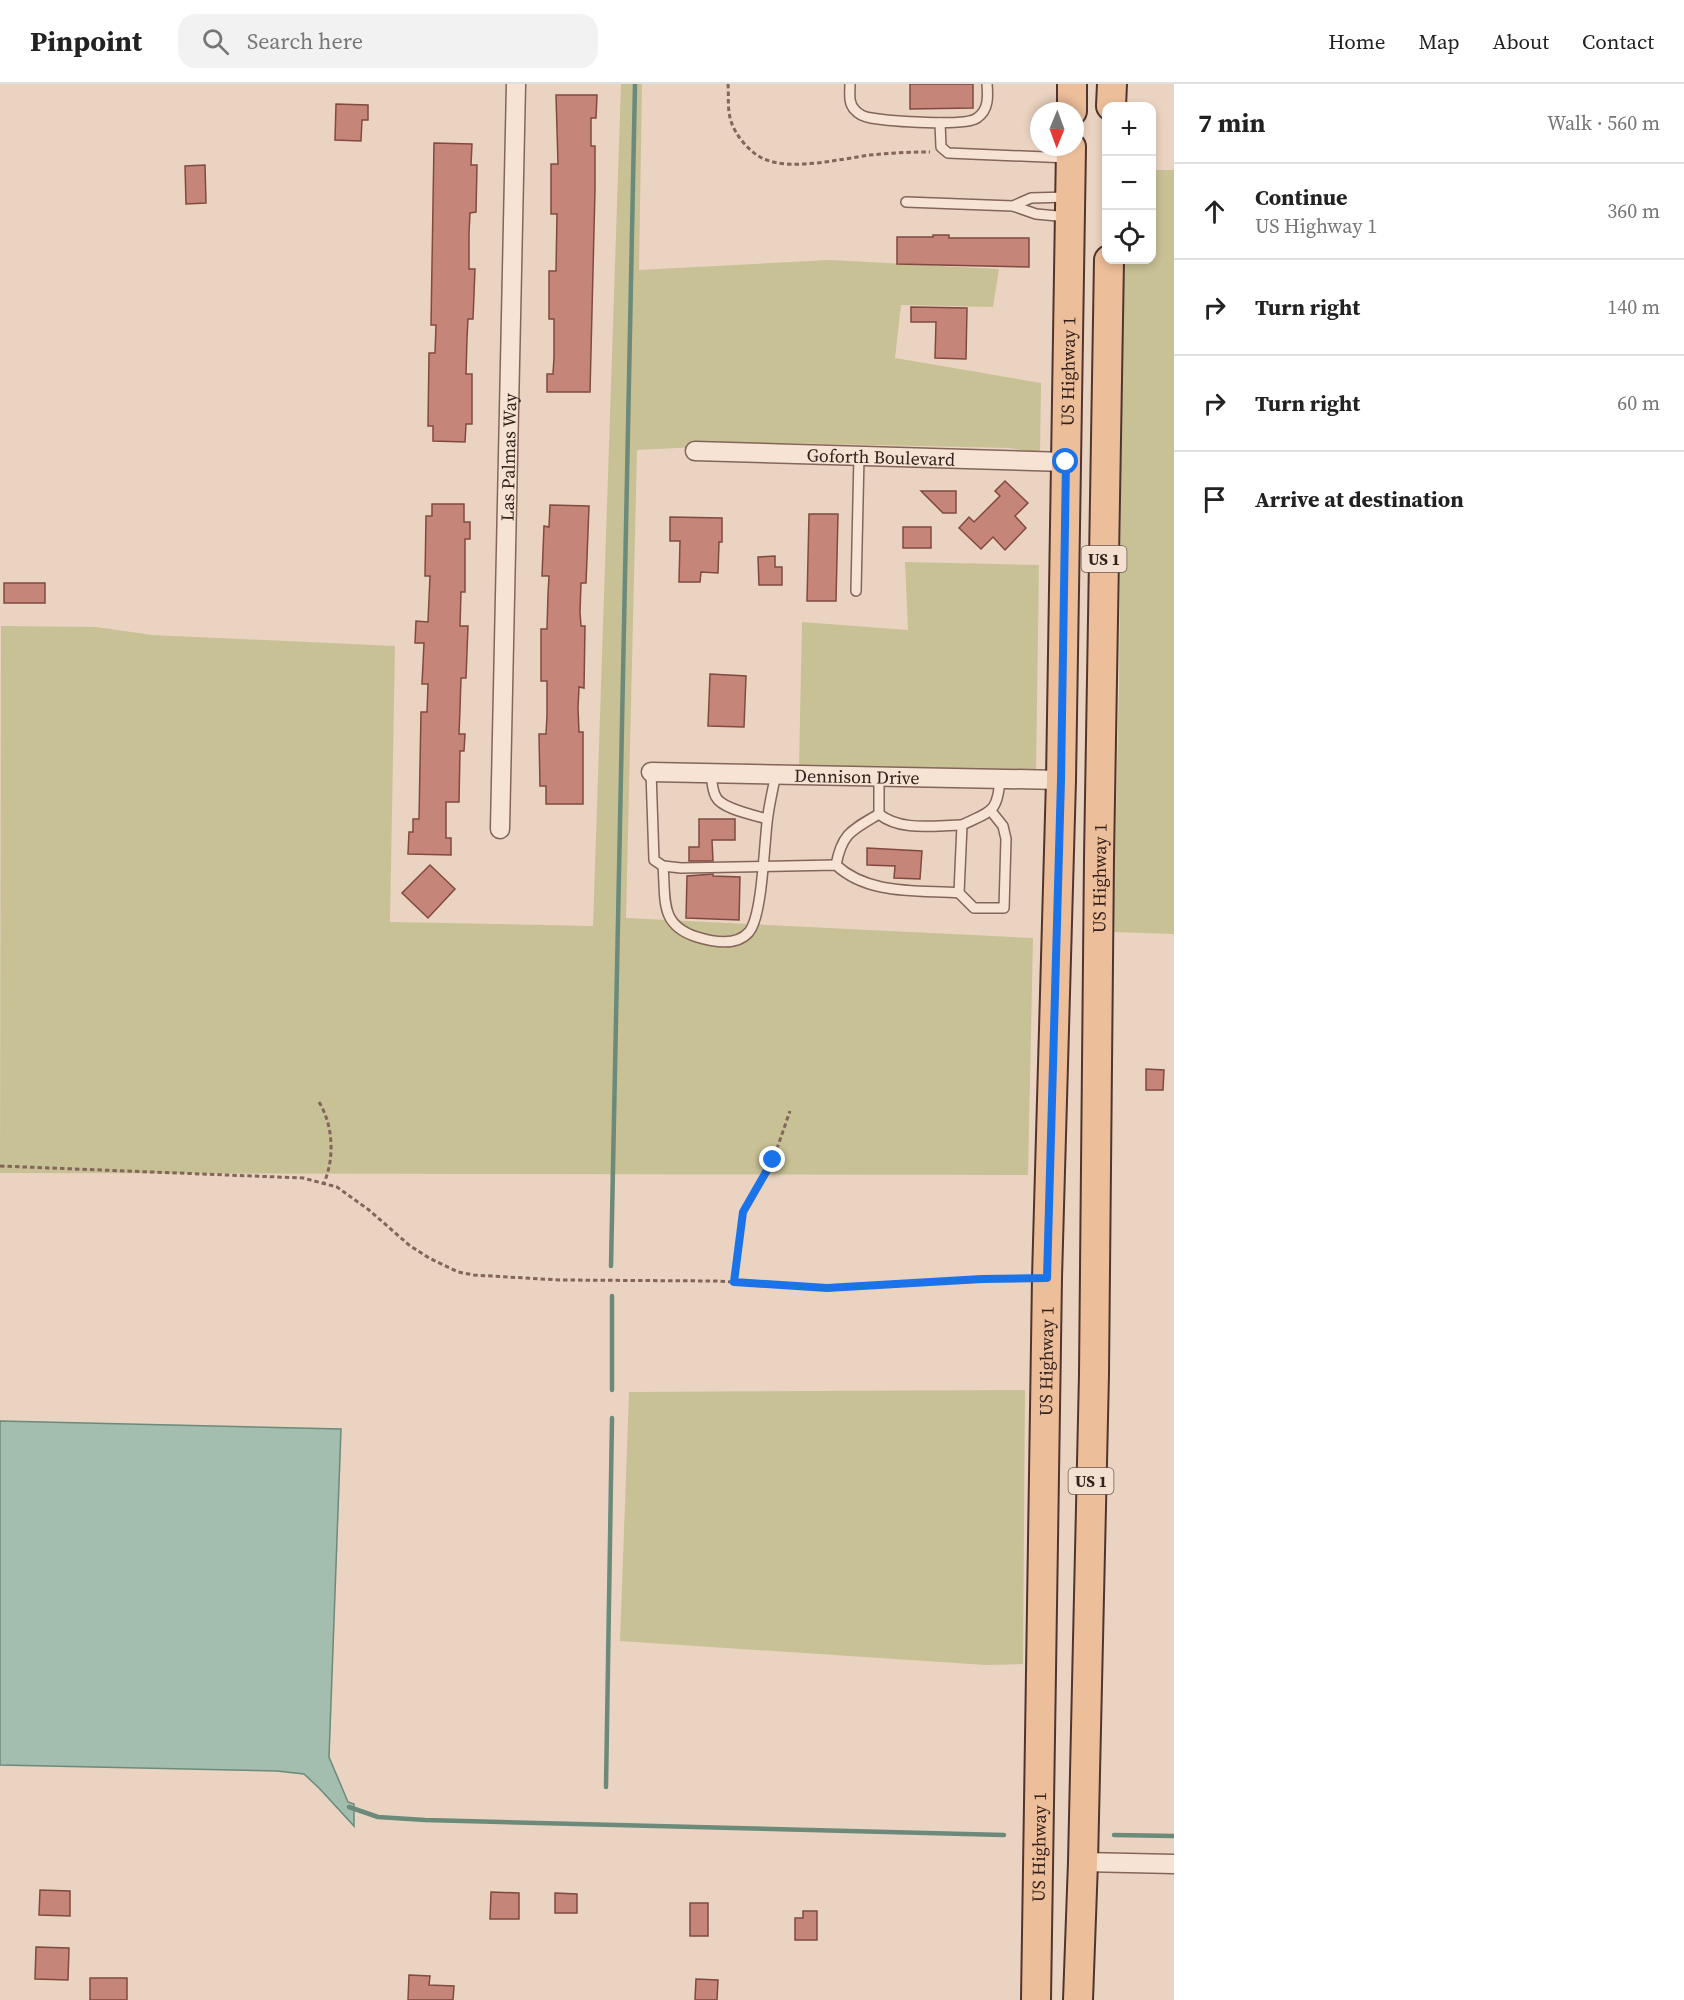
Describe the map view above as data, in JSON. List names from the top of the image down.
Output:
{
  "streets": {
    "main road": ["US Highway 1", "US 1"],
    "street": ["Las Palmas Way", "Goforth Boulevard", "Dennison Drive"]
  },
  "crossings": [
    ["US Highway 1", "Goforth Boulevard"],
    ["US Highway 1", "Dennison Drive"]
  ],
  "north": "bottom",
  "page": {
    "header": "Pinpoint",
    "search": "Search here",
    "nav": [
      "Home",
      "Map",
      "About",
      "Contact"
    ],
    "heading": ["7 min", "Walk · 560 m"],
    "map_buttons": ["+", "−"],
    "list": [
      ["Continue", "US Highway 1", "360 m"],
      ["Turn right", "140 m"],
      ["Turn right", "60 m"],
      "Arrive at destination"
    ]
  }
}
